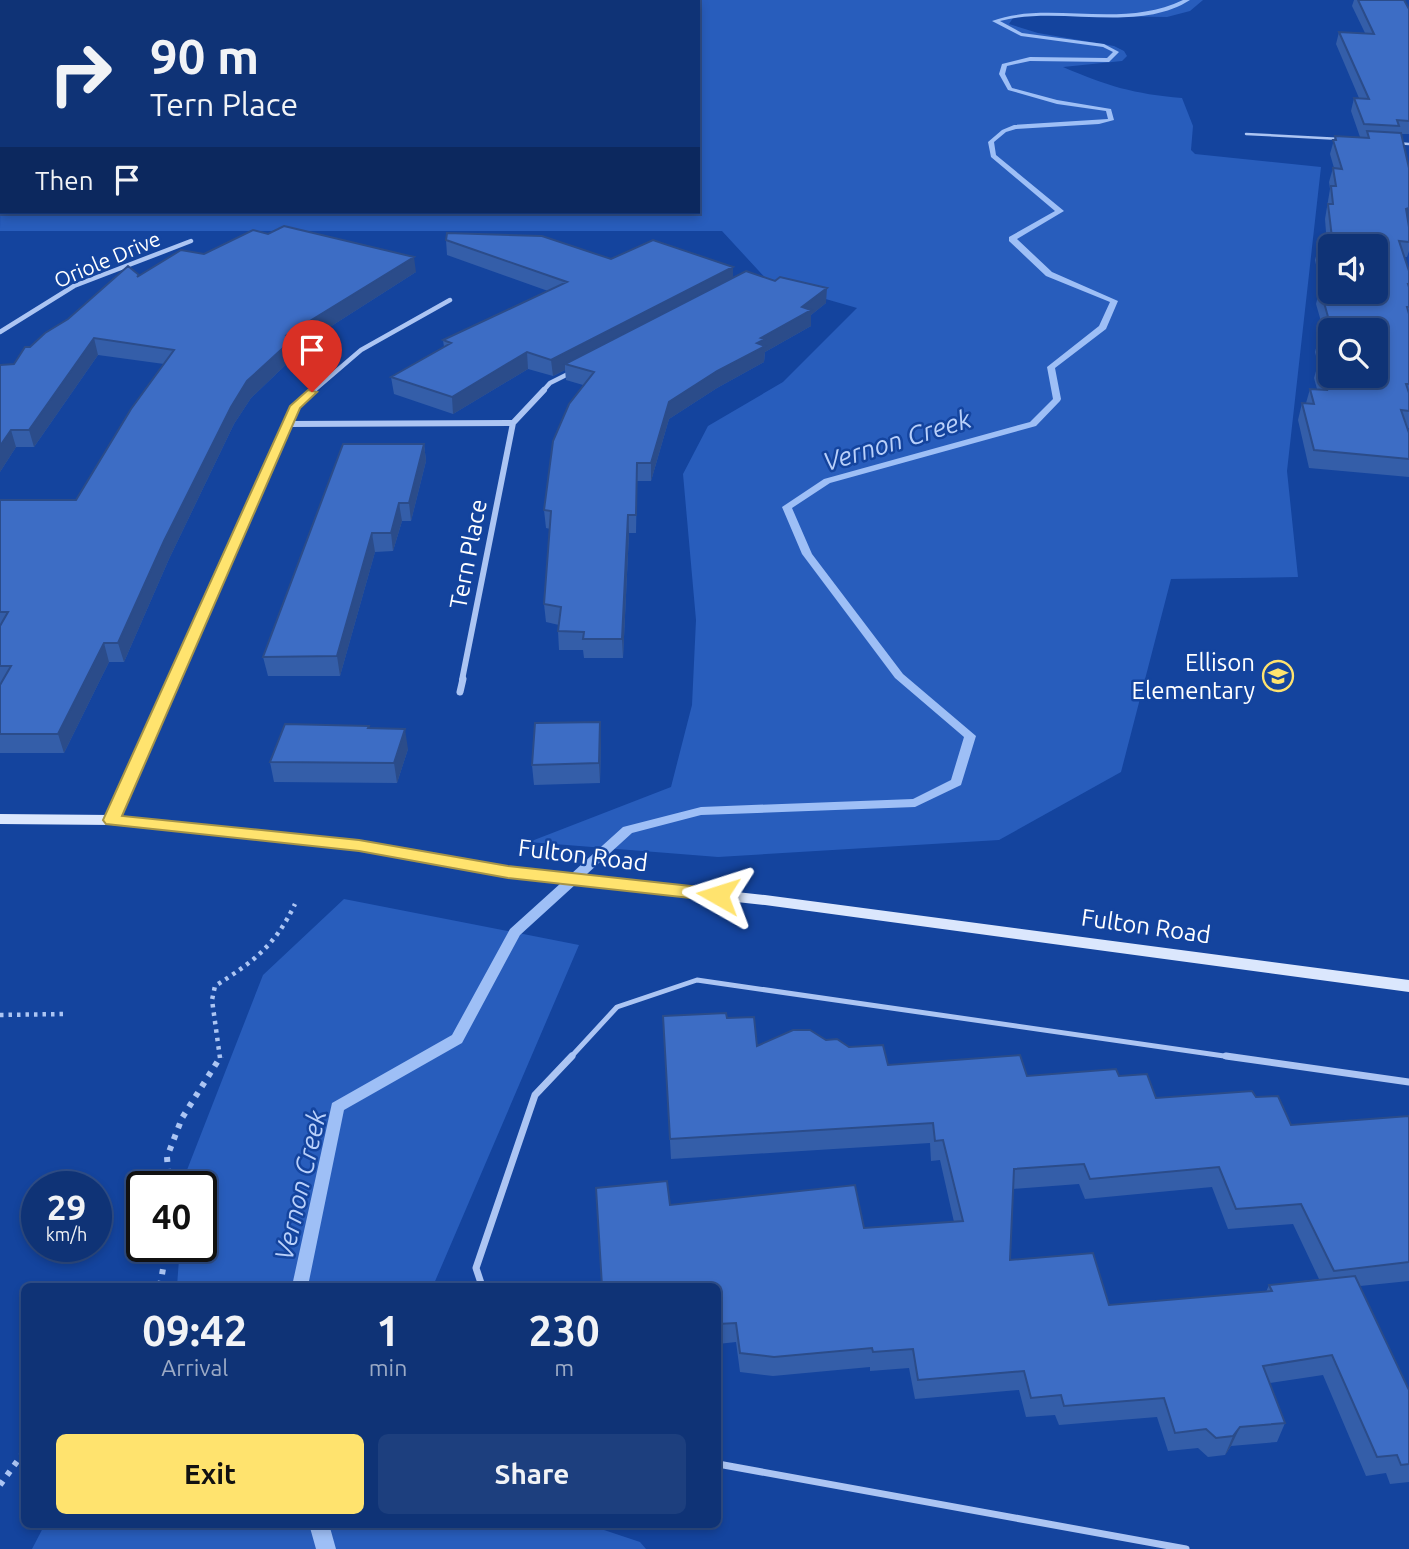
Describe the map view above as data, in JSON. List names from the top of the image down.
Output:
{
  "streets": {
    "street": ["Oriole Drive", "Tern Place", "Fulton Road"]
  },
  "water": ["Vernon Creek"],
  "places": {
    "school or university": ["Ellison Elementary"]
  },
  "page": {
    "turn": ["90 m", "Tern Place"],
    "then": "Then",
    "speed": "29 km/h",
    "limit": "40",
    "eta": [
      "09:42",
      "Arrival",
      "1",
      "min",
      "230",
      "m"
    ],
    "buttons": ["Exit", "Share"]
  }
}
